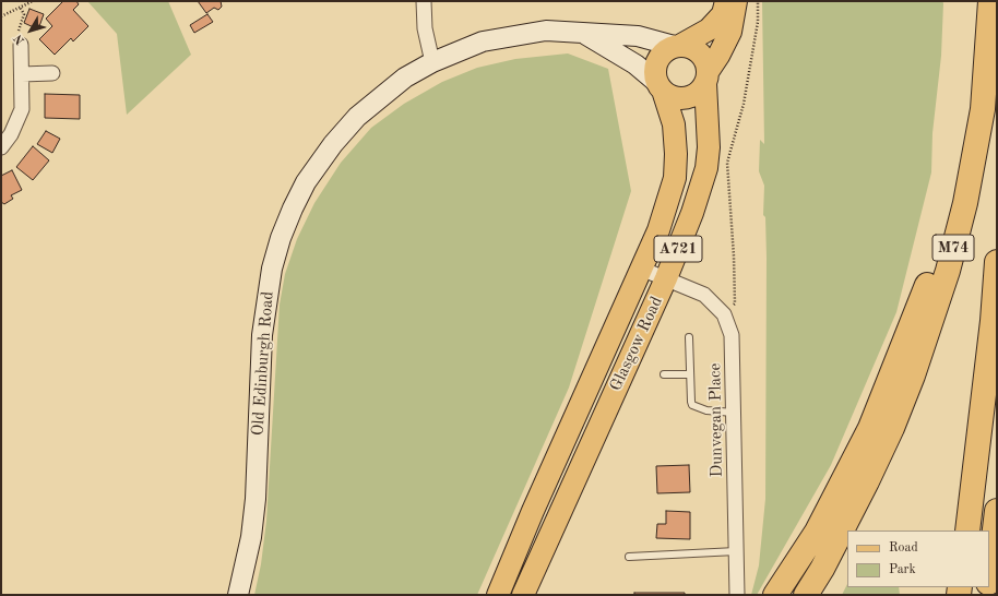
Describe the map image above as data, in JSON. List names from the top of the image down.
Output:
{
  "streets": {
    "highway": ["M74"],
    "main road": ["A721", "Glasgow Road", "Old Edinburgh Road"],
    "street": ["Dunvegan Place"]
  },
  "crossings": [
    ["Glasgow Road", "Old Edinburgh Road"],
    ["Glasgow Road", "Dunvegan Place"]
  ],
  "legend": ["Road", "Park"],
  "north": "bottom left"
}
